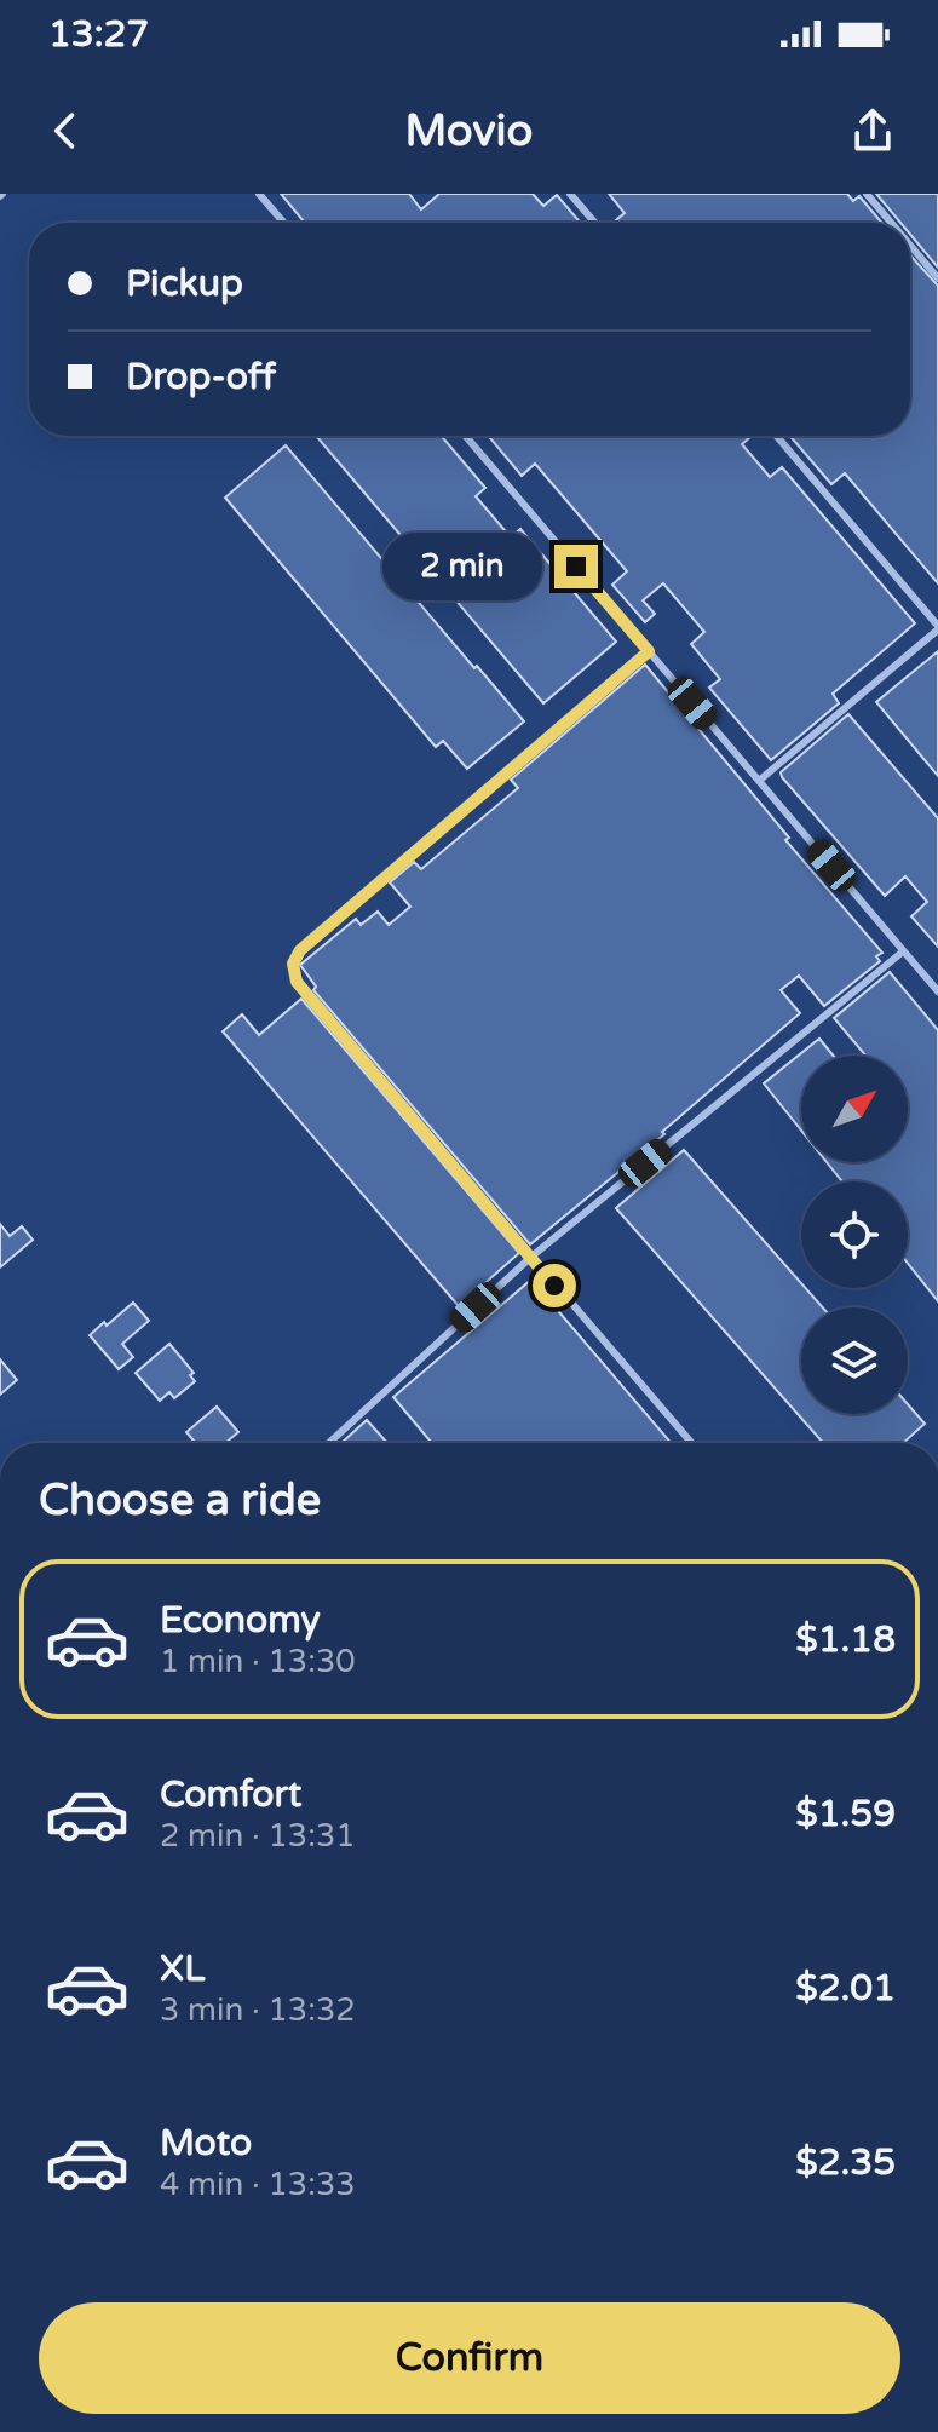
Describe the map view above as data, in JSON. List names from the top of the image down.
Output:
{
  "north": "top right",
  "page": {
    "status": "13:27",
    "header": "Movio",
    "banner": ["Pickup", "Drop-off"],
    "bubble": "2 min",
    "heading": "Choose a ride",
    "list": [
      {
        "name": "Economy",
        "note": "1 min · 13:30",
        "value": "$1.18"
      },
      {
        "name": "Comfort",
        "note": "2 min · 13:31",
        "value": "$1.59"
      },
      {
        "name": "XL",
        "note": "3 min · 13:32",
        "value": "$2.01"
      },
      {
        "name": "Moto",
        "note": "4 min · 13:33",
        "value": "$2.35"
      }
    ],
    "buttons": "Confirm"
  }
}
